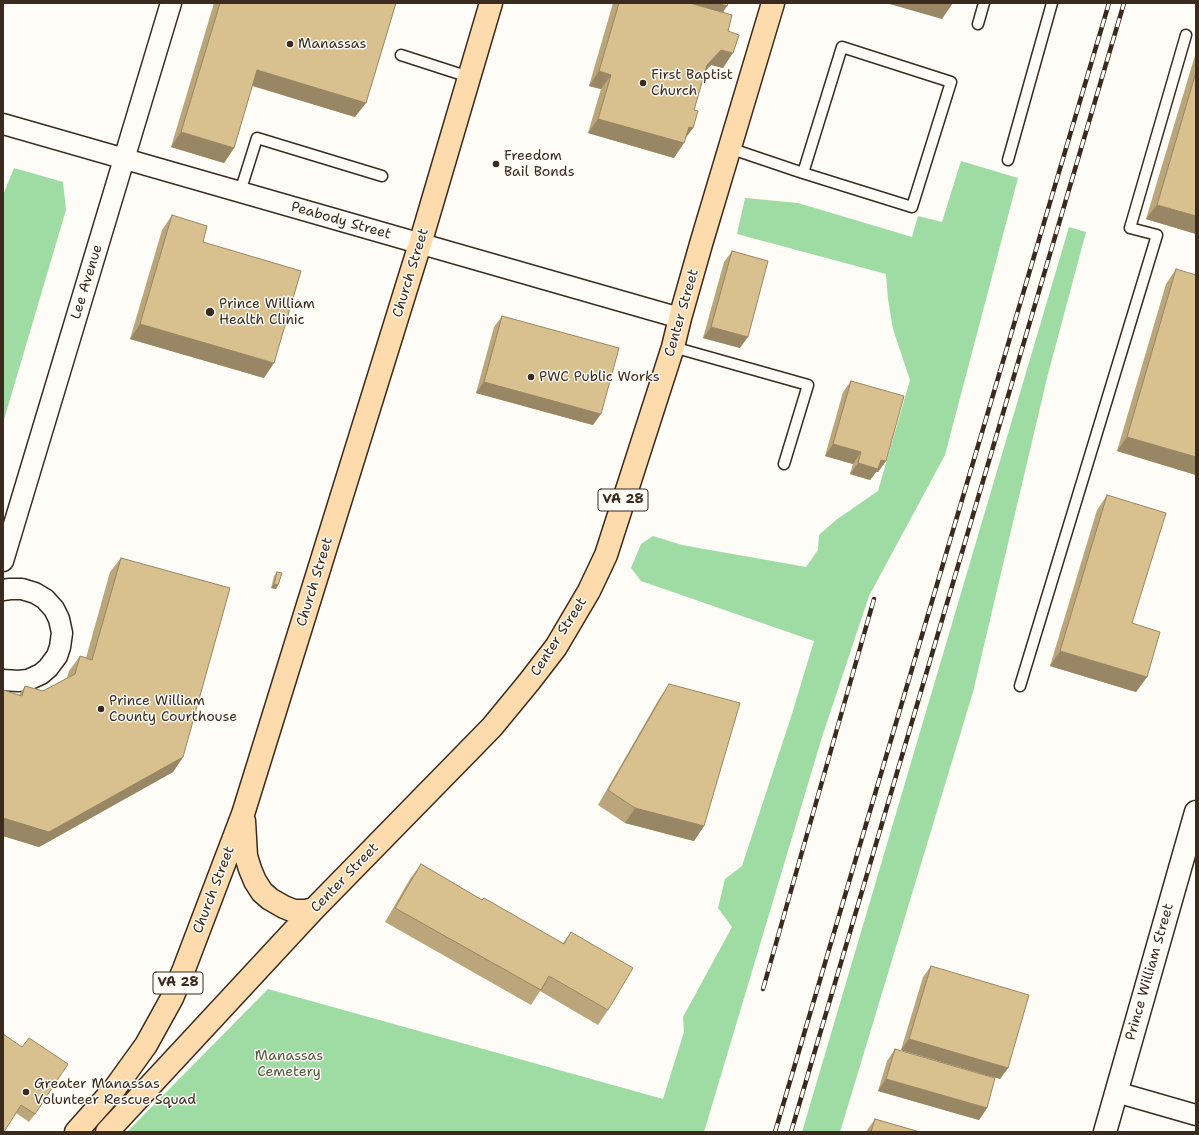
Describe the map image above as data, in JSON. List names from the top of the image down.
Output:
{
  "streets": {
    "highway": ["Church Street", "Center Street", "VA 28"],
    "street": ["Peabody Street", "Lee Avenue", "Prince William Street"]
  },
  "crossings": [
    ["Peabody Street", "Church Street"],
    ["Peabody Street", "Lee Avenue"],
    ["Peabody Street", "Center Street"]
  ],
  "parks": ["Manassas Cemetery"],
  "places": [
    "Manassas",
    "First Baptist Church",
    "Freedom Bail Bonds",
    "Prince William Health Clinic",
    "PWC Public Works",
    "Prince William County Courthouse",
    "Greater Manassas Volunteer Rescue Squad"
  ]
}
